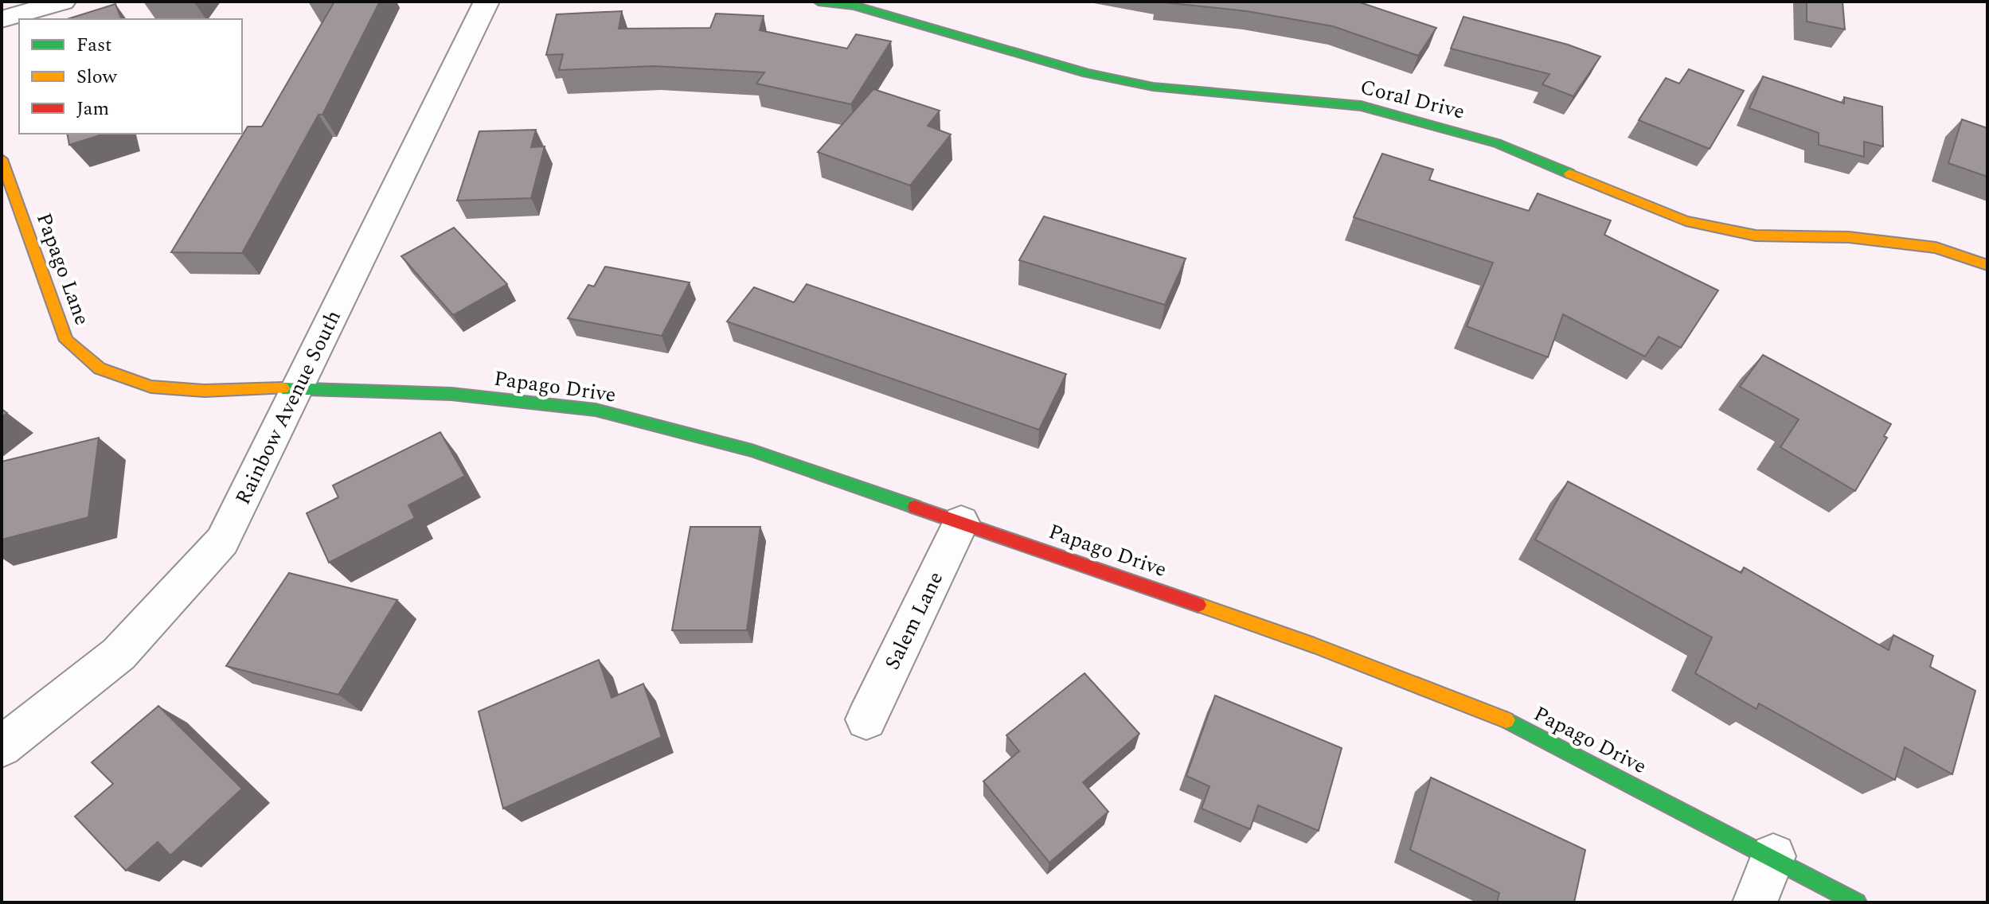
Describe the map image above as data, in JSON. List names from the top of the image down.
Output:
{
  "streets": {
    "street": [
      "Coral Drive",
      "Papago Lane",
      "Papago Drive",
      "Rainbow Avenue South",
      "Salem Lane"
    ]
  },
  "crossings": [
    ["Papago Lane", "Papago Drive"],
    ["Papago Lane", "Rainbow Avenue South"],
    ["Papago Drive", "Rainbow Avenue South"],
    ["Papago Drive", "Salem Lane"]
  ],
  "legend": ["Fast", "Slow", "Jam"]
}
